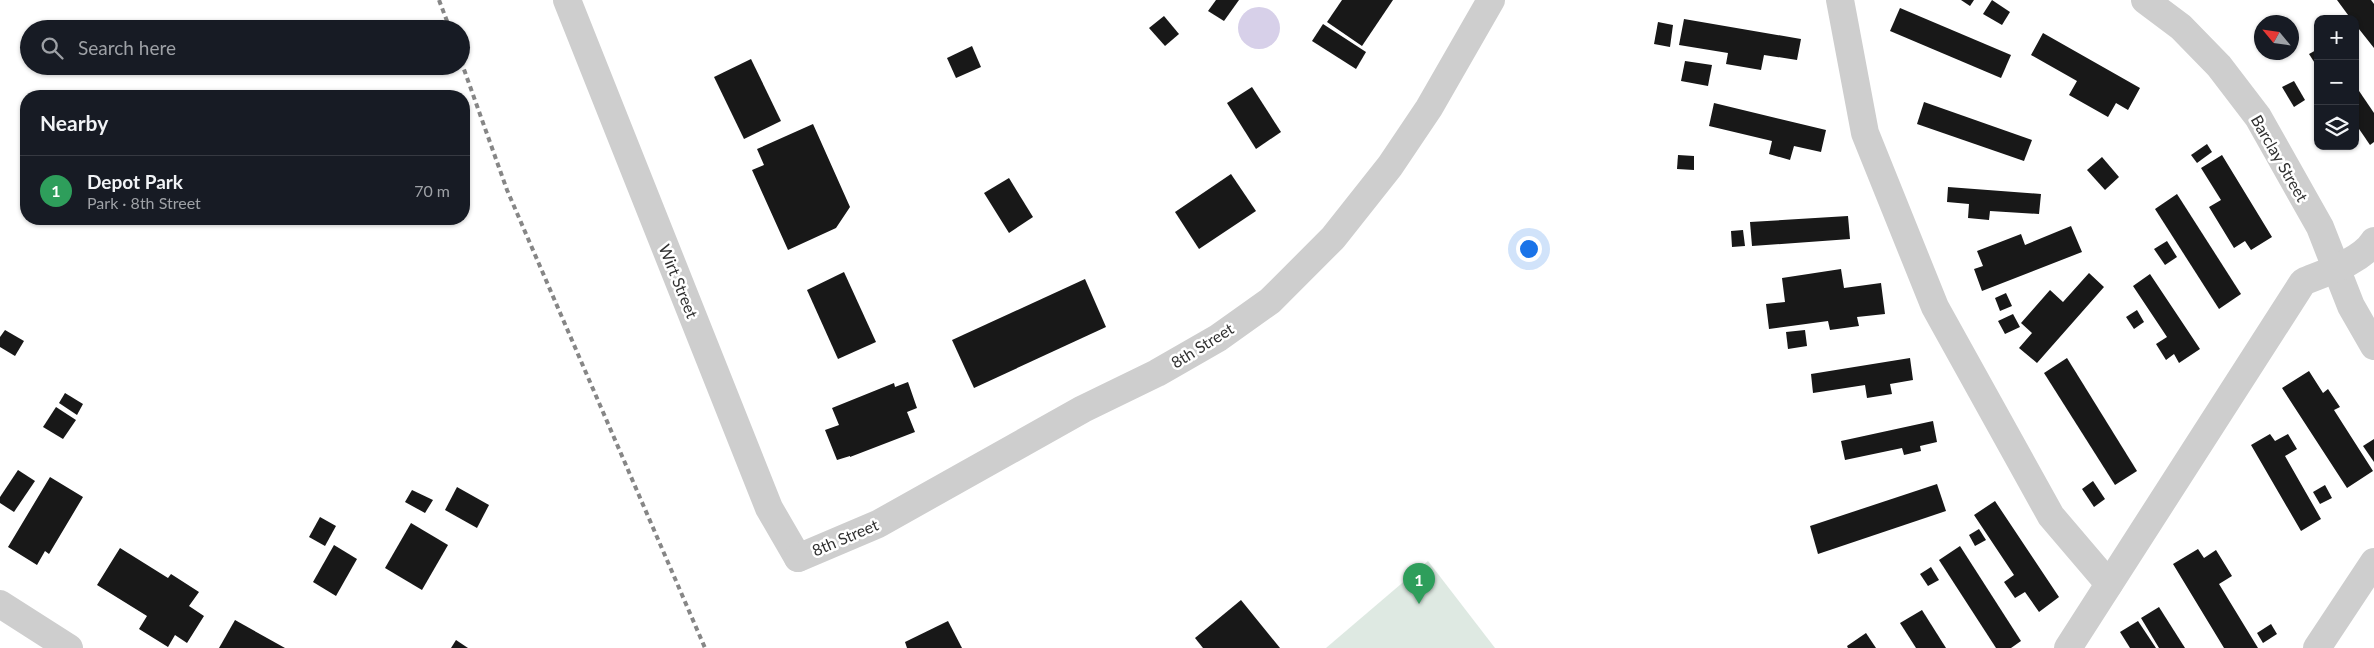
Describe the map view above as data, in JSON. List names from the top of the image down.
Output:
{
  "streets": {
    "street": ["Barclay Street", "Wirt Street", "8th Street"]
  },
  "crossings": [
    ["Wirt Street", "8th Street"]
  ],
  "north": "top left",
  "page": {
    "map_buttons": ["+", "−"],
    "search": "Search here",
    "heading": "Nearby",
    "list": [
      {
        "mark": "1",
        "name": "Depot Park",
        "note": "Park · 8th Street",
        "value": "70 m"
      }
    ],
    "pins": "1"
  }
}
